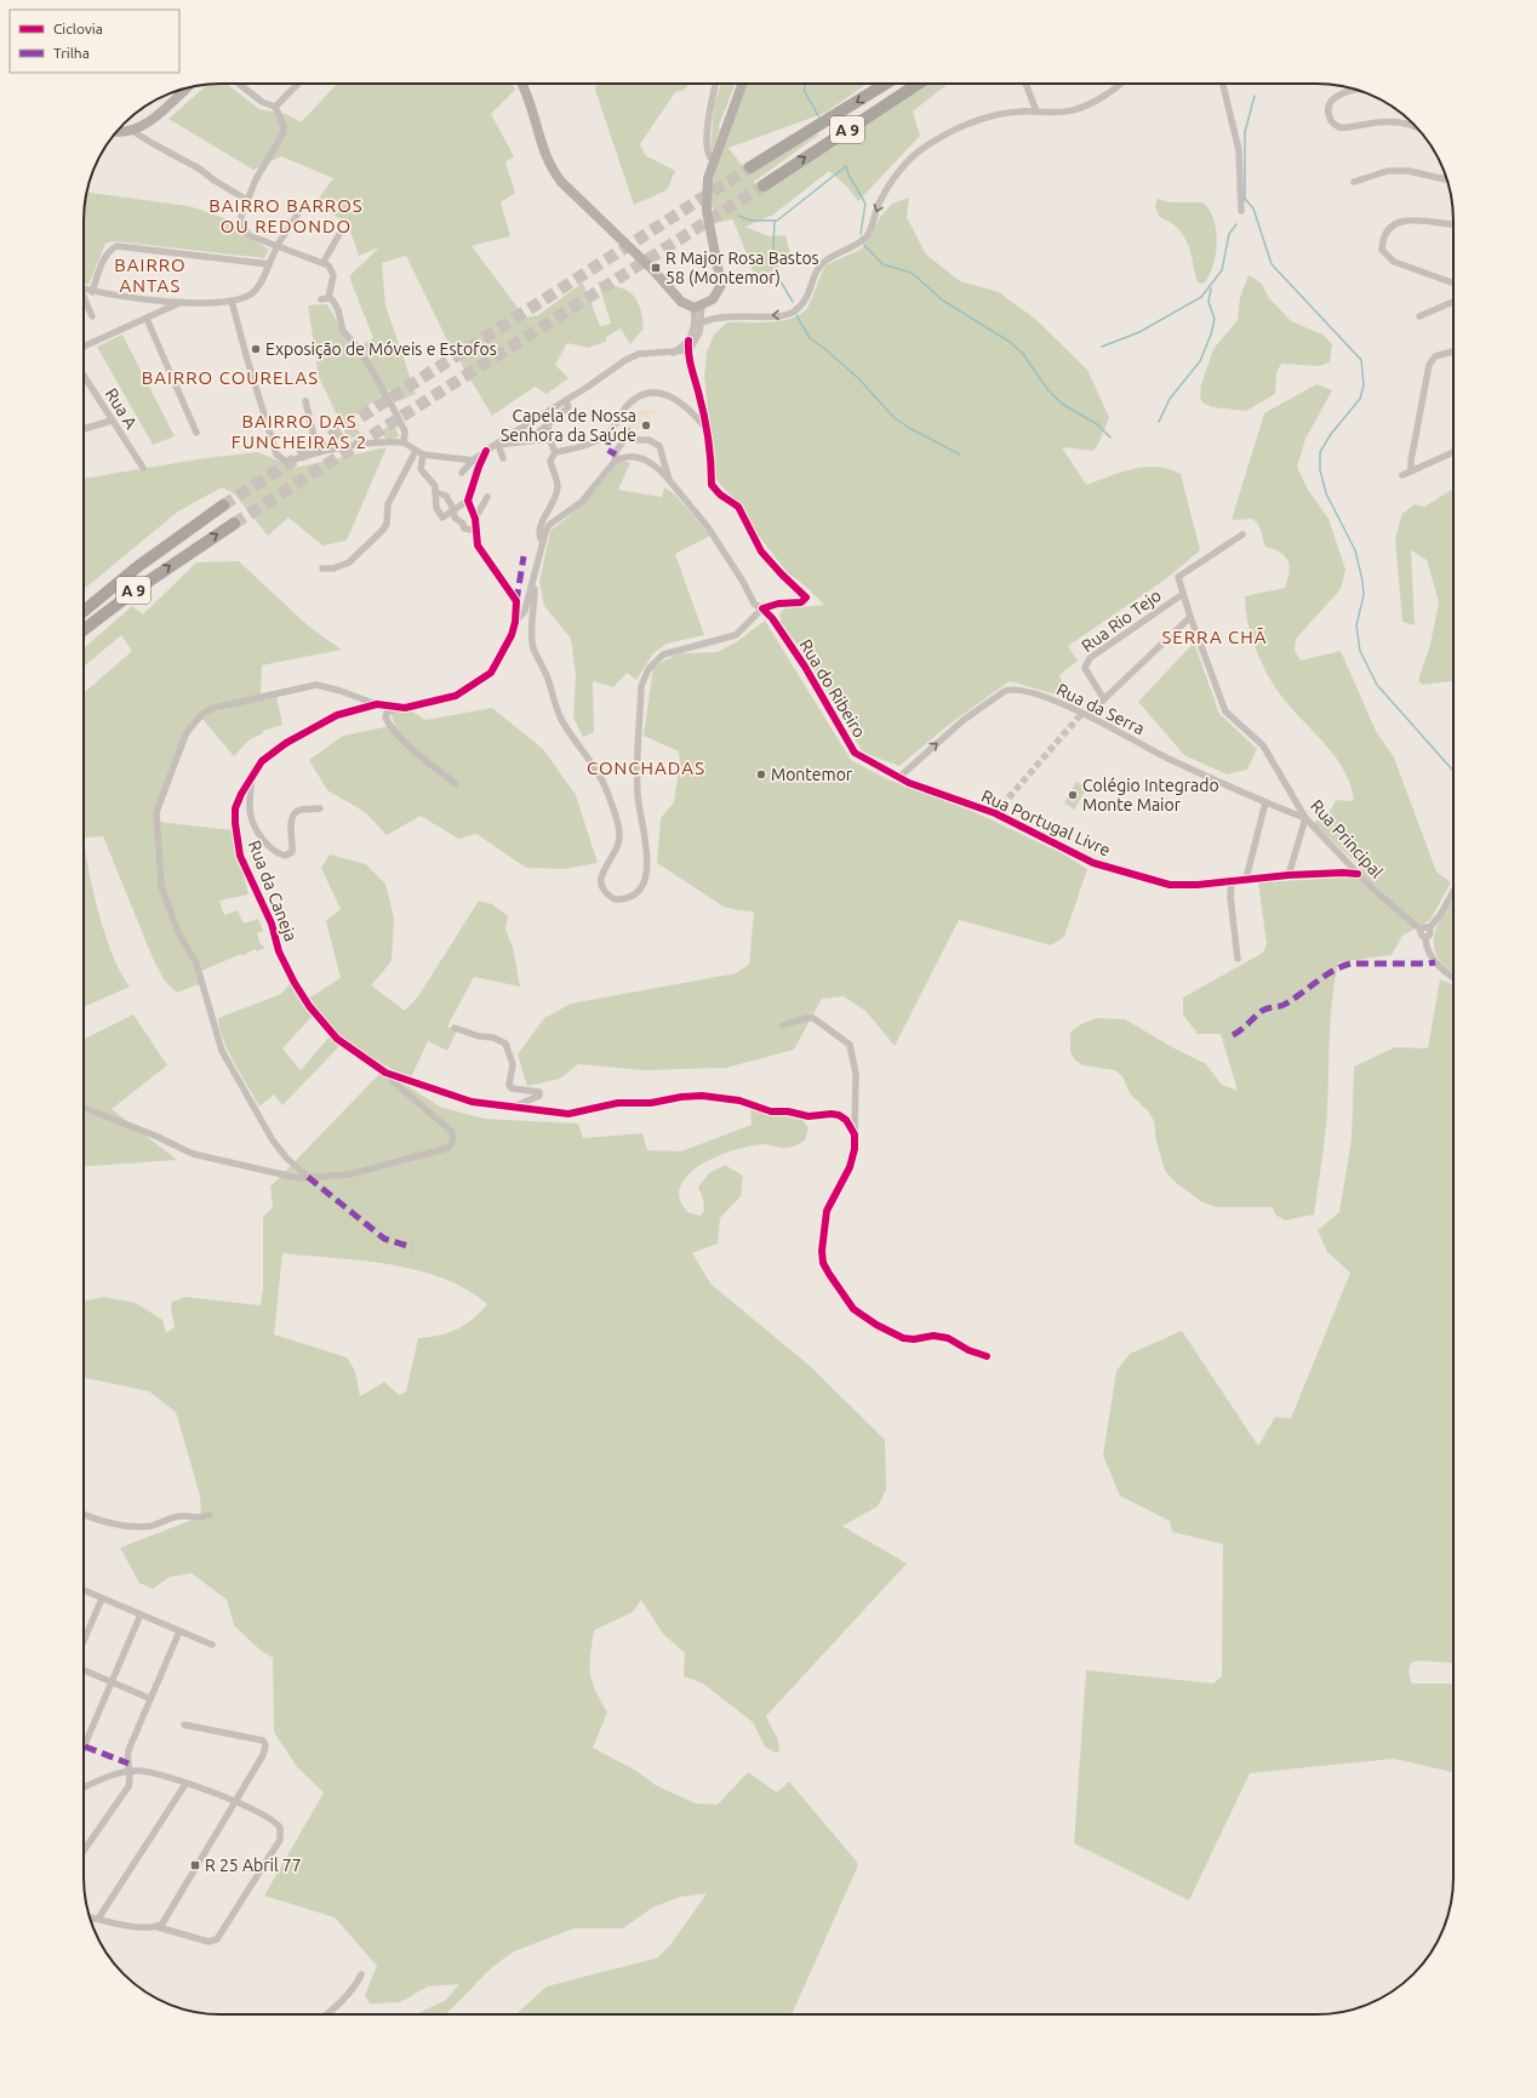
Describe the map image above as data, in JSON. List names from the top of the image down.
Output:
{
  "streets": {
    "highway": ["A 9"],
    "street": [
      "Rua A",
      "Rua Rio Tejo",
      "Rua do Ribeiro",
      "Rua da Serra",
      "Rua Portugal Livre",
      "Rua Principal",
      "Rua da Caneja"
    ]
  },
  "crossings": [
    ["Rua Rio Tejo", "Rua Principal"],
    ["Rua do Ribeiro", "Rua da Serra"],
    ["Rua do Ribeiro", "Rua Portugal Livre"],
    ["Rua da Serra", "Rua Portugal Livre"],
    ["Rua da Serra", "Rua Principal"],
    ["Rua Portugal Livre", "Rua Principal"]
  ],
  "one_way": ["Rua da Serra"],
  "districts": [
    "BAIRRO BARROS OU REDONDO",
    "BAIRRO ANTAS",
    "BAIRRO COURELAS",
    "BAIRRO DAS FUNCHEIRAS 2",
    "SERRA CHÃ",
    "CONCHADAS"
  ],
  "places": {
    "transit": ["R Major Rosa Bastos 58 (Montemor)", "R 25 Abril 77"],
    "other": [
      "Exposição de Móveis e Estofos",
      "Capela de Nossa Senhora da Saúde",
      "Montemor",
      "Colégio Integrado Monte Maior"
    ]
  },
  "legend": ["Ciclovia", "Trilha"]
}
